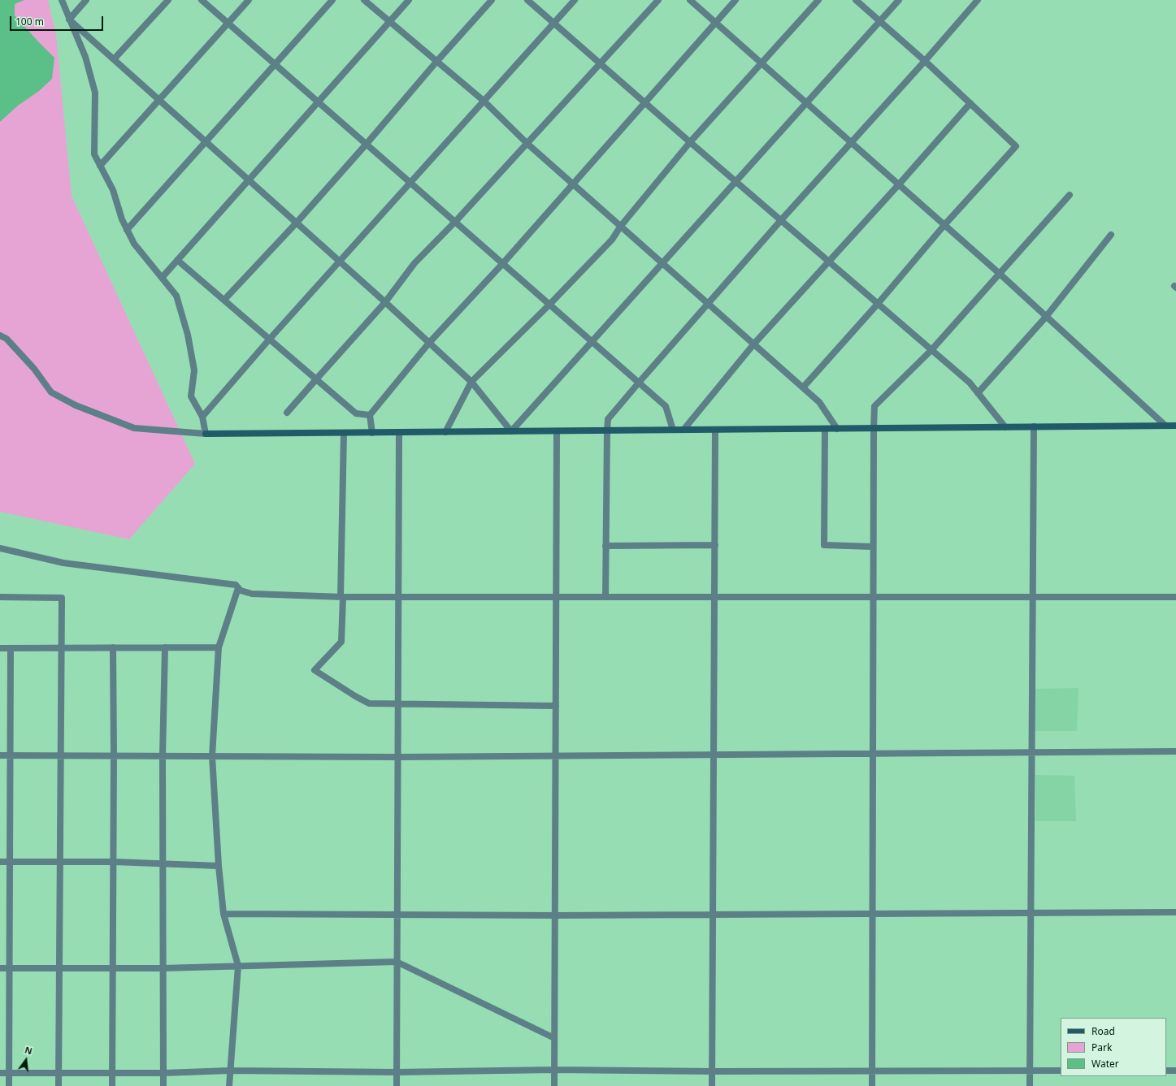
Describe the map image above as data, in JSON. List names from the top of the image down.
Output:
{
  "legend": ["Road", "Park", "Water"],
  "scale_bar": "100 m",
  "north": "top"
}
